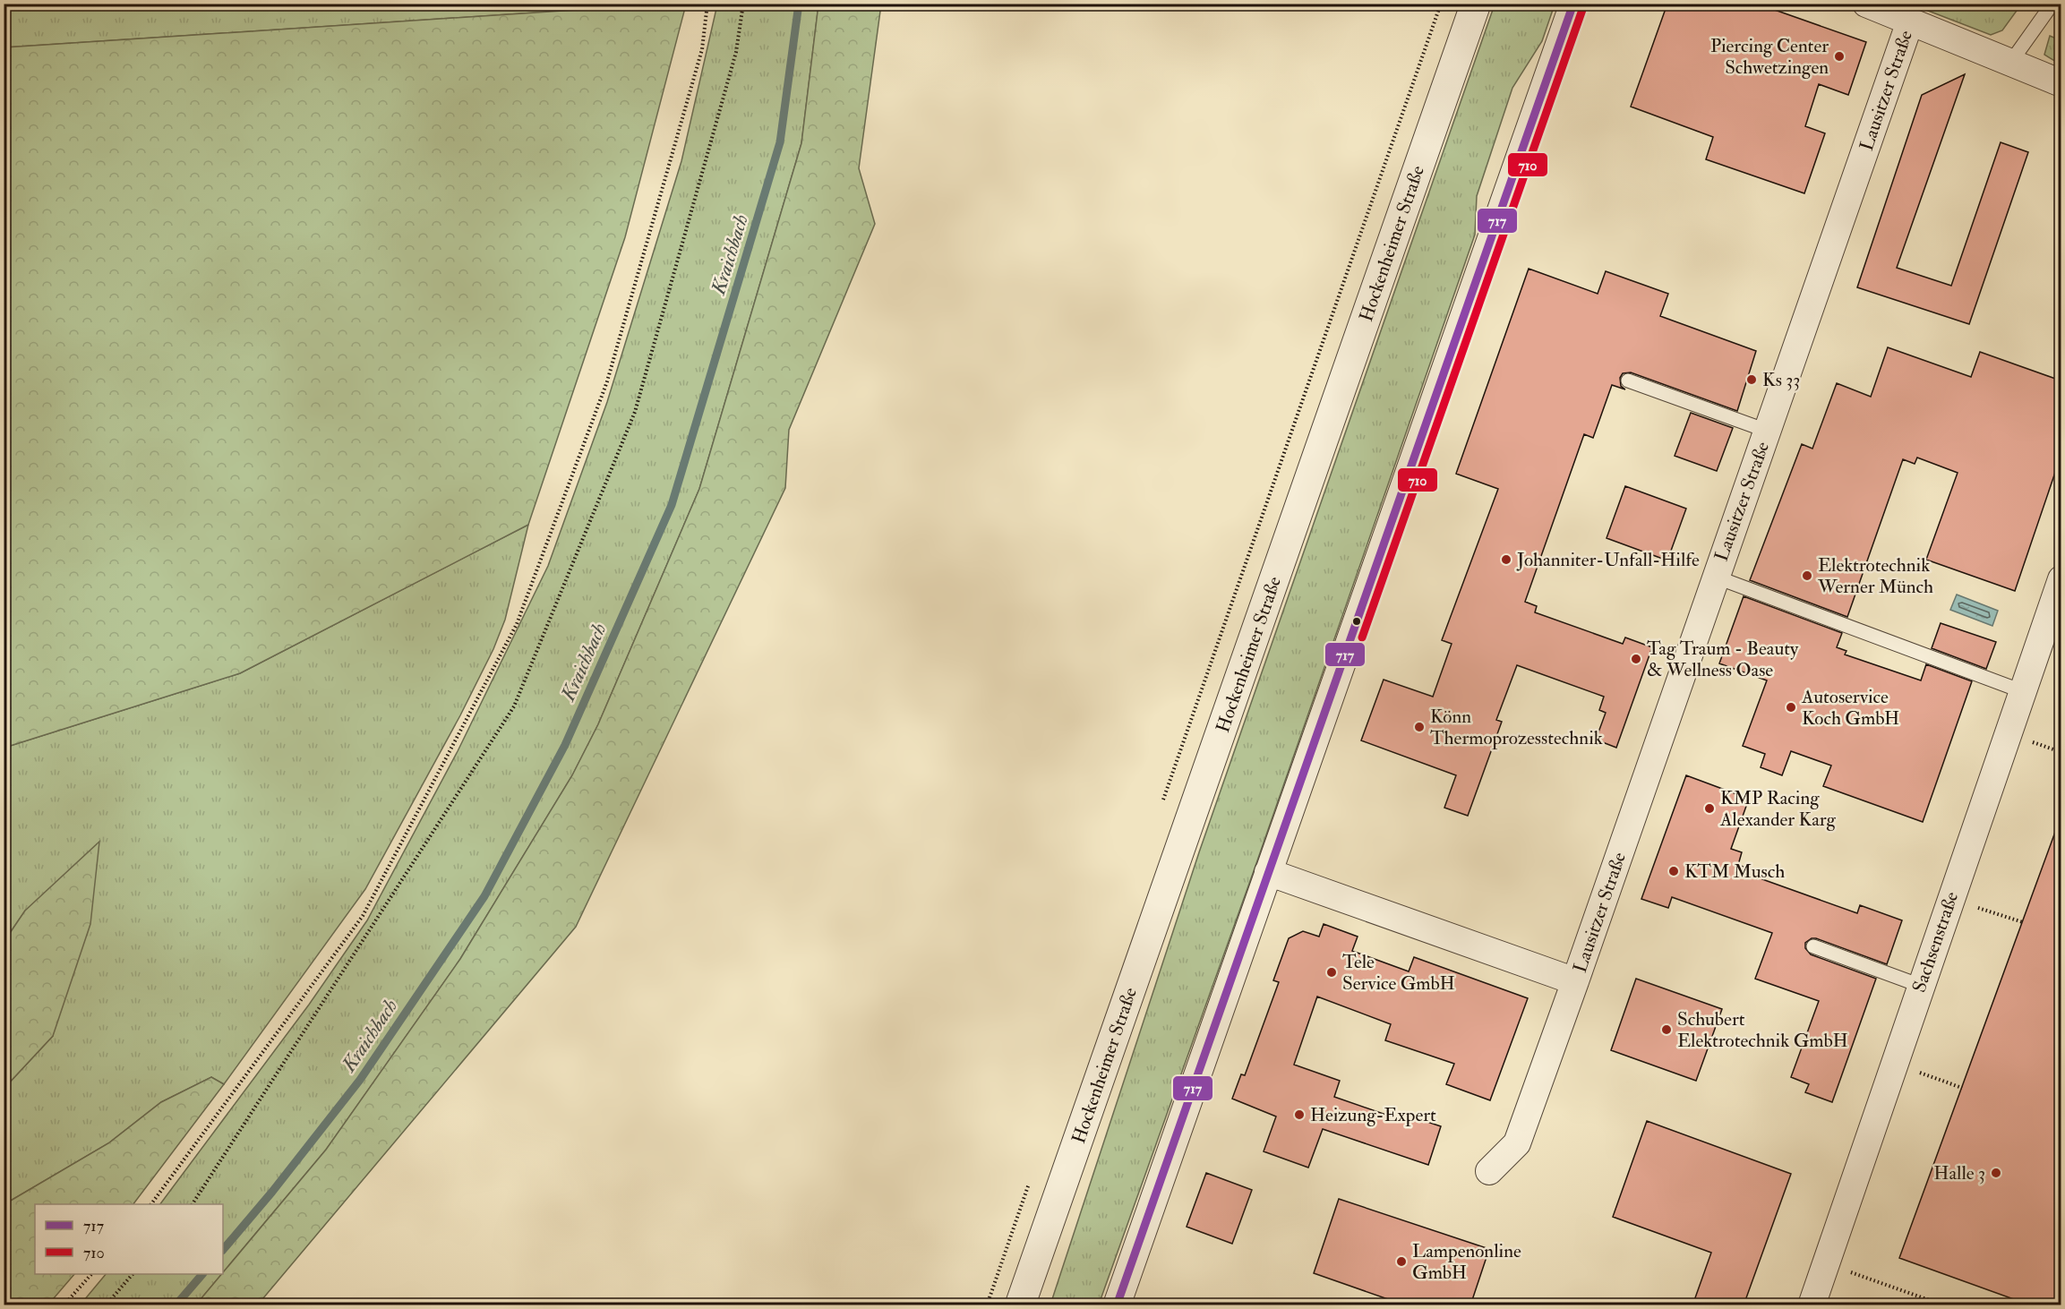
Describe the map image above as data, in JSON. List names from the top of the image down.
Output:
{
  "streets": {
    "street": ["Lausitzer Straße", "Hockenheimer Straße", "Sachsenstraße"]
  },
  "water": ["Kraichbach"],
  "places": [
    "Piercing Center Schwetzingen",
    "Ks 33",
    "Johanniter-Unfall-Hilfe",
    "Elektrotechnik Werner Münch",
    "Tag Traum - Beauty & Wellness Oase",
    "Autoservice Koch GmbH",
    "Könn Thermoprozesstechnik",
    "KMP Racing Alexander Karg",
    "KTM Musch",
    "Tele Service GmbH",
    "Schubert Elektrotechnik GmbH",
    "Heizung-Expert",
    "Halle 3",
    "Lampenonline GmbH"
  ],
  "lines": ["transit line 717", "transit line 710"],
  "legend": ["717", "710"]
}
